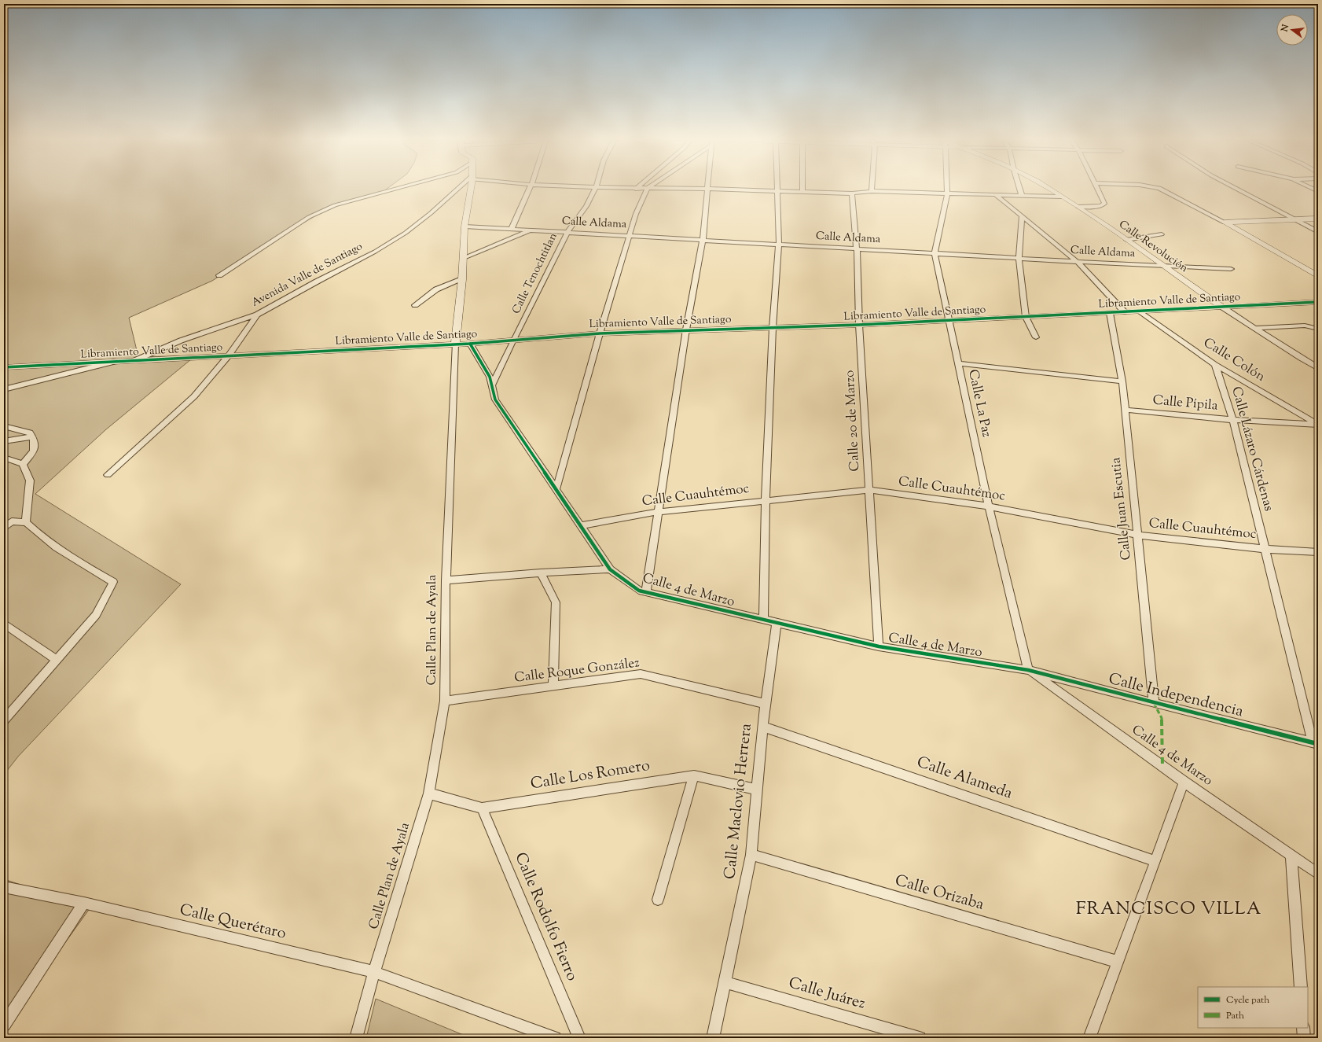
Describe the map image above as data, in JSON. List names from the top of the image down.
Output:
{
  "streets": {
    "street": [
      "Calle Aldama",
      "Calle Revolución",
      "Calle Tenochtitlan",
      "Avenida Valle de Santiago",
      "Libramiento Valle de Santiago",
      "Calle Colón",
      "Calle La Paz",
      "Calle Pípila",
      "Calle 20 de Marzo",
      "Calle Lázaro Cárdenas",
      "Calle Cuauhtémoc",
      "Calle Juan Escutia",
      "Calle 4 de Marzo",
      "Calle Plan de Ayala",
      "Calle Roque González",
      "Calle Independencia",
      "Calle Los Romero",
      "Calle Alameda",
      "Calle Maclovio Herrera",
      "Calle Orizaba",
      "Calle Rodolfo Fierro",
      "Calle Querétaro",
      "Calle Juárez"
    ]
  },
  "crossings": [
    ["Calle Aldama", "Calle Revolución"],
    ["Calle Aldama", "Calle Tenochtitlan"],
    ["Calle Aldama", "Calle La Paz"],
    ["Calle Aldama", "Calle 20 de Marzo"],
    ["Calle Revolución", "Libramiento Valle de Santiago"],
    ["Calle Tenochtitlan", "Libramiento Valle de Santiago"],
    ["Calle Tenochtitlan", "Calle 4 de Marzo"],
    ["Avenida Valle de Santiago", "Libramiento Valle de Santiago"],
    ["Libramiento Valle de Santiago", "Calle Colón"],
    ["Libramiento Valle de Santiago", "Calle La Paz"],
    ["Libramiento Valle de Santiago", "Calle 20 de Marzo"],
    ["Libramiento Valle de Santiago", "Calle Juan Escutia"],
    ["Libramiento Valle de Santiago", "Calle 4 de Marzo"],
    ["Libramiento Valle de Santiago", "Calle Plan de Ayala"],
    ["Calle Colón", "Calle Pípila"],
    ["Calle Colón", "Calle Lázaro Cárdenas"],
    ["Calle La Paz", "Calle Cuauhtémoc"],
    ["Calle La Paz", "Calle 4 de Marzo"],
    ["Calle La Paz", "Calle Independencia"],
    ["Calle Pípila", "Calle Lázaro Cárdenas"],
    ["Calle Pípila", "Calle Juan Escutia"],
    ["Calle 20 de Marzo", "Calle Cuauhtémoc"],
    ["Calle 20 de Marzo", "Calle 4 de Marzo"],
    ["Calle Lázaro Cárdenas", "Calle Cuauhtémoc"],
    ["Calle Lázaro Cárdenas", "Calle Independencia"],
    ["Calle Cuauhtémoc", "Calle Juan Escutia"],
    ["Calle Cuauhtémoc", "Calle 4 de Marzo"],
    ["Calle Juan Escutia", "Calle Independencia"],
    ["Calle 4 de Marzo", "Calle Independencia"],
    ["Calle 4 de Marzo", "Calle Maclovio Herrera"],
    ["Calle Plan de Ayala", "Calle Roque González"],
    ["Calle Plan de Ayala", "Calle Los Romero"],
    ["Calle Plan de Ayala", "Calle Querétaro"],
    ["Calle Roque González", "Calle Maclovio Herrera"],
    ["Calle Los Romero", "Calle Maclovio Herrera"],
    ["Calle Los Romero", "Calle Rodolfo Fierro"],
    ["Calle Alameda", "Calle Maclovio Herrera"],
    ["Calle Maclovio Herrera", "Calle Orizaba"],
    ["Calle Maclovio Herrera", "Calle Juárez"]
  ],
  "districts": ["FRANCISCO VILLA"],
  "legend": ["Cycle path", "Path"],
  "north": "left"
}
